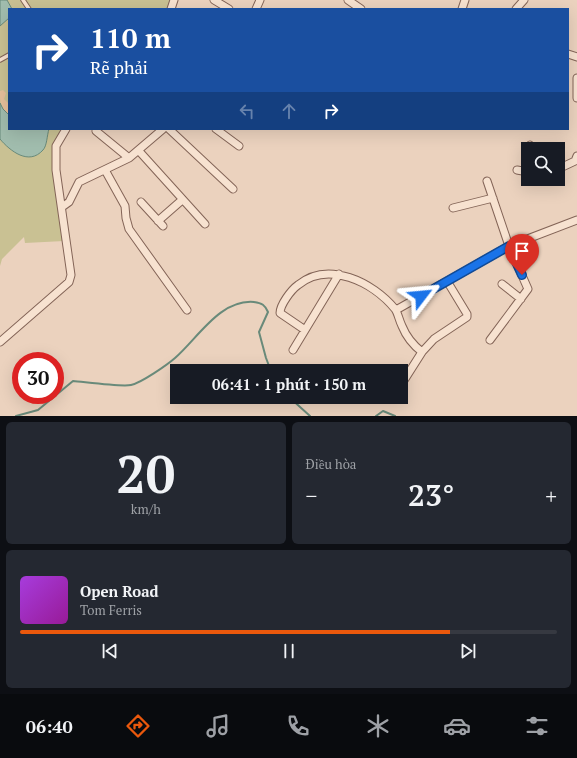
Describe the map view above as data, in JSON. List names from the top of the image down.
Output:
{
  "page": {
    "turn": ["110 m", "Rẽ phải"],
    "limit": "30",
    "trip": "06:41 · 1 phút · 150 m",
    "tile": [
      ["20", "km/h"],
      "Điều hòa"
    ],
    "heat": ["−", "23°", "+"],
    "song": ["Open Road", "Tom Ferris"],
    "tabs": "06:40"
  }
}
